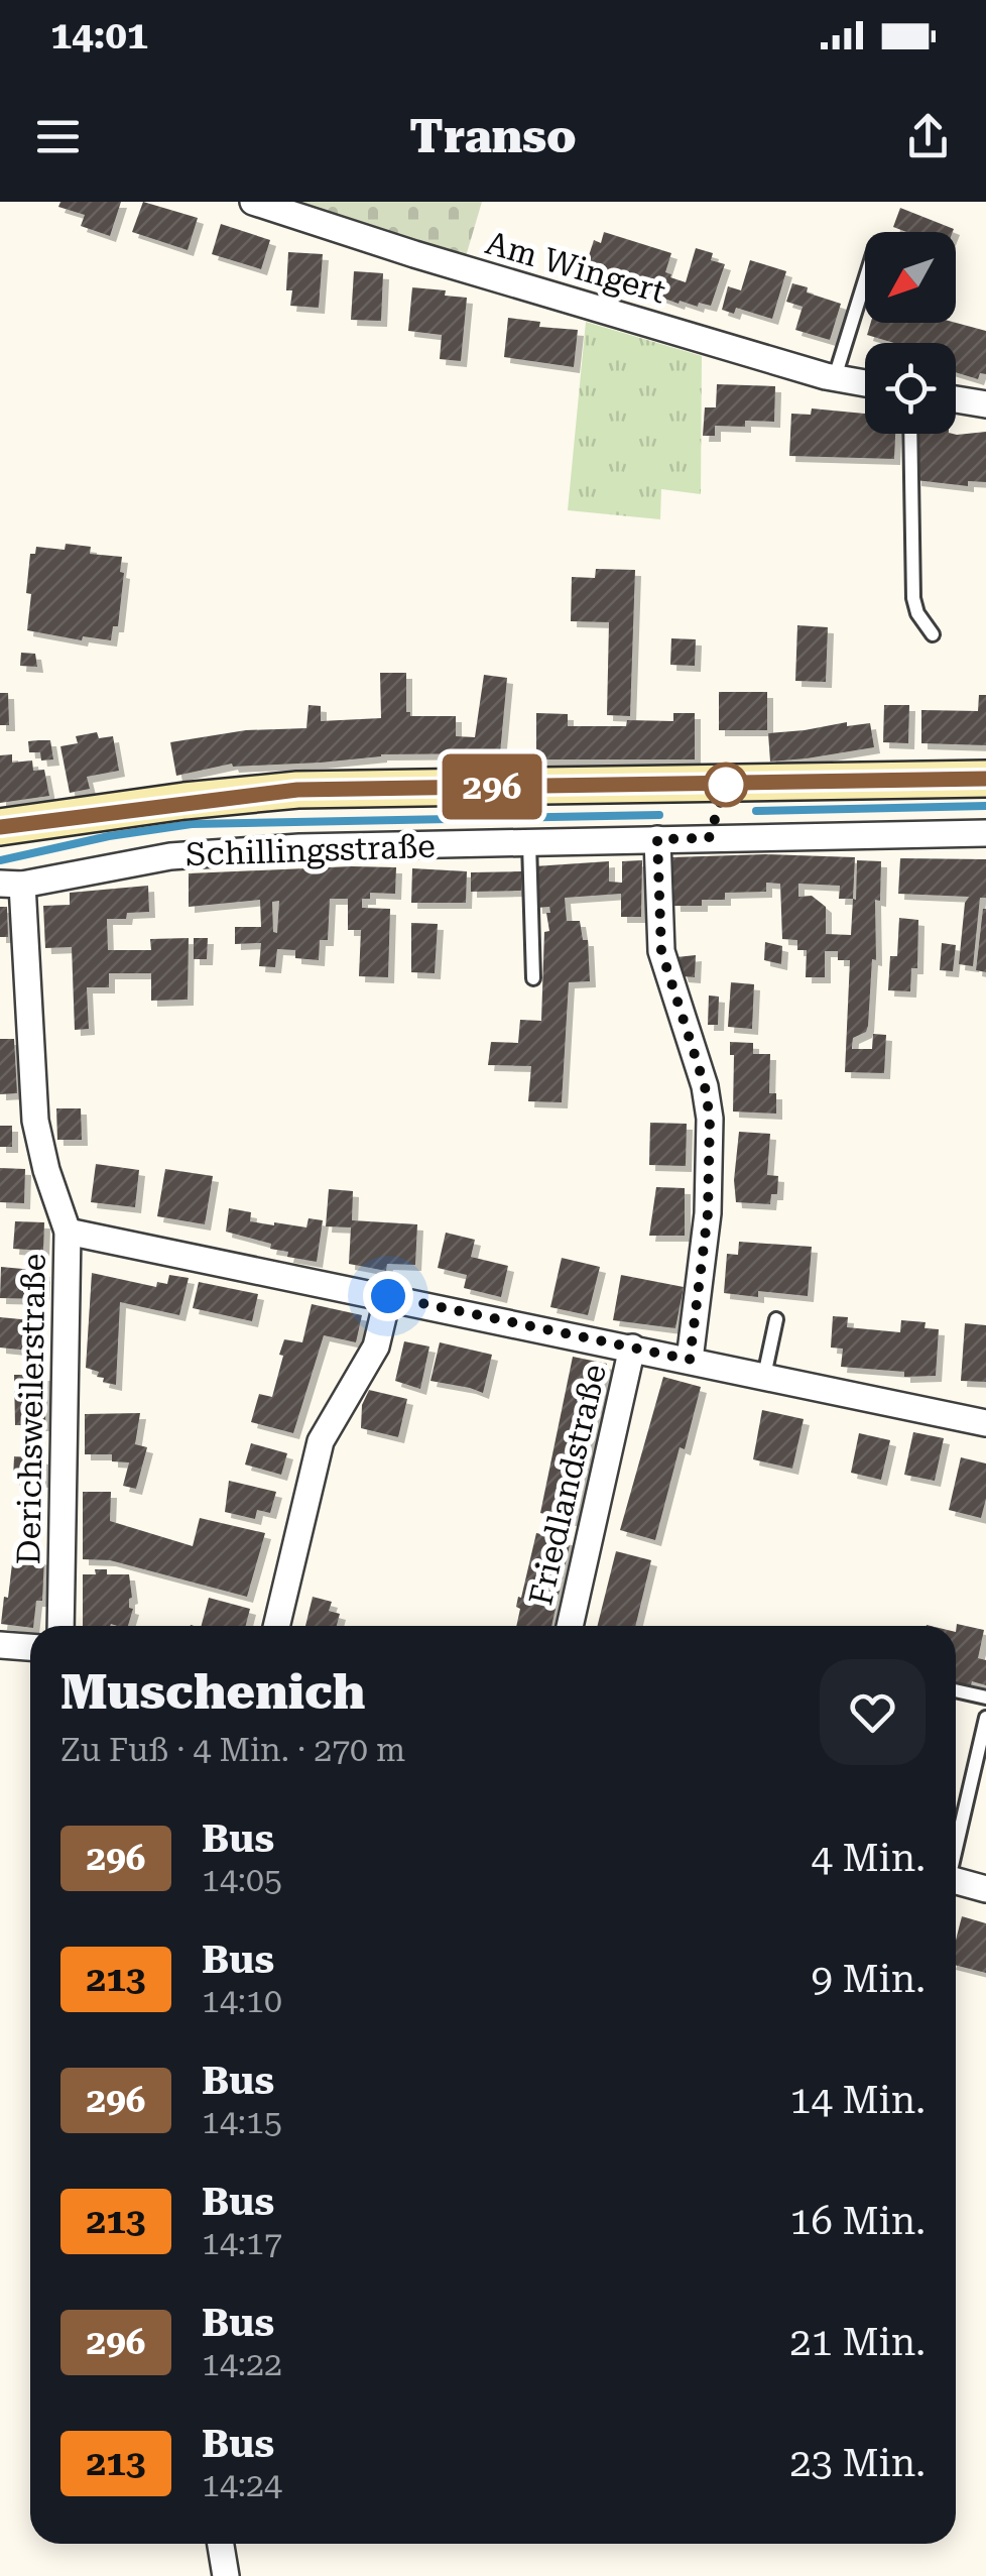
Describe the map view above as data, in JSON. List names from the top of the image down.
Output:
{
  "streets": {
    "main road": ["Schillingsstraße"],
    "street": ["Am Wingert", "Derichsweilerstraße", "Friedlandstraße"]
  },
  "crossings": [
    ["Schillingsstraße", "Derichsweilerstraße"]
  ],
  "lines": ["bus line 296"],
  "north": "bottom left",
  "page": {
    "status": "14:01",
    "header": "Transo",
    "on_map": "296",
    "heading": ["Muschenich", "Zu Fuß · 4 Min. · 270 m"],
    "list": [
      {
        "mark": "296",
        "name": "Bus",
        "note": "14:05",
        "value": "4 Min."
      },
      {
        "mark": "213",
        "name": "Bus",
        "note": "14:10",
        "value": "9 Min."
      },
      {
        "mark": "296",
        "name": "Bus",
        "note": "14:15",
        "value": "14 Min."
      },
      {
        "mark": "213",
        "name": "Bus",
        "note": "14:17",
        "value": "16 Min."
      },
      {
        "mark": "296",
        "name": "Bus",
        "note": "14:22",
        "value": "21 Min."
      },
      {
        "mark": "213",
        "name": "Bus",
        "note": "14:24",
        "value": "23 Min."
      }
    ]
  }
}
